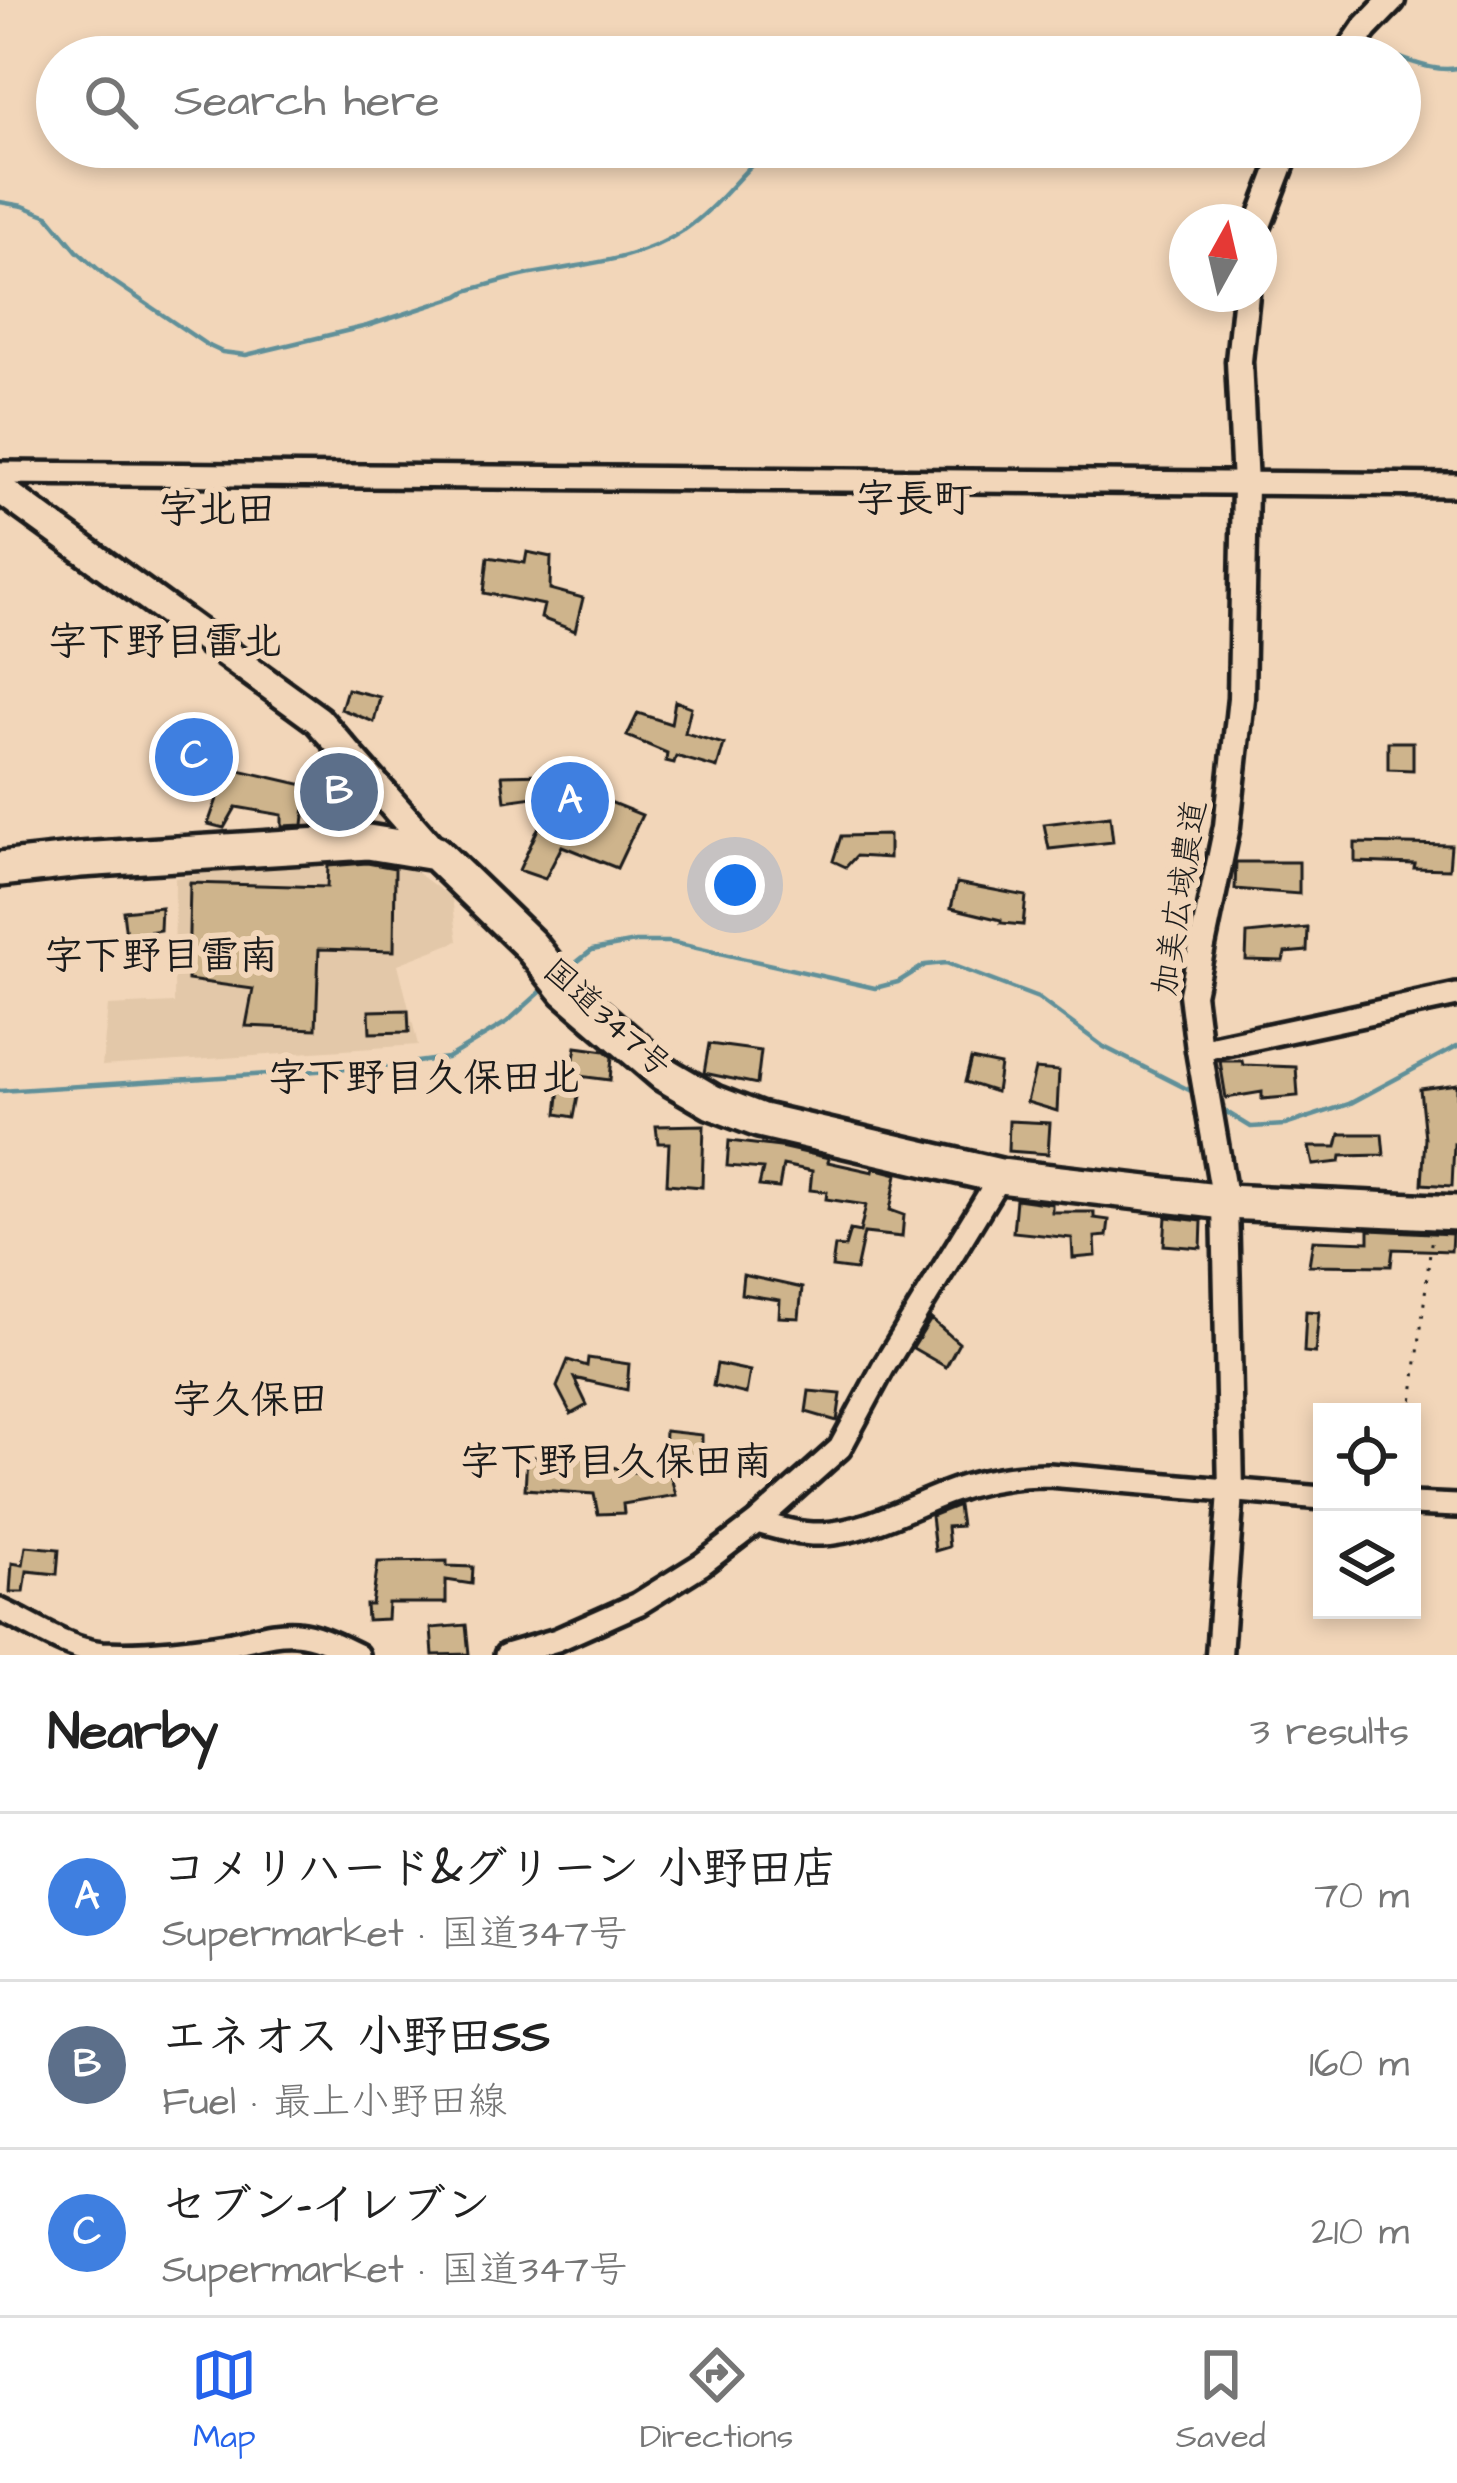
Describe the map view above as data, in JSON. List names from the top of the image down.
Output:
{
  "streets": {
    "highway": ["国道347号"],
    "street": ["加美広域農道"]
  },
  "crossings": [
    ["加美広域農道", "国道347号"]
  ],
  "districts": [
    "字長町",
    "字北田",
    "字下野目雷北",
    "字下野目雷南",
    "字下野目久保田北",
    "字久保田",
    "字下野目久保田南"
  ],
  "north": "top",
  "page": {
    "search": "Search here",
    "pins": ["C", "B", "A"],
    "heading": ["Nearby", "3 results"],
    "list": [
      {
        "mark": "A",
        "name": "コメリハード&グリーン 小野田店",
        "note": "Supermarket · 国道347号",
        "value": "70 m"
      },
      {
        "mark": "B",
        "name": "エネオス 小野田SS",
        "note": "Fuel · 最上小野田線",
        "value": "160 m"
      },
      {
        "mark": "C",
        "name": "セブン-イレブン",
        "note": "Supermarket · 国道347号",
        "value": "210 m"
      }
    ],
    "nav": ["Map", "Directions", "Saved"]
  }
}
